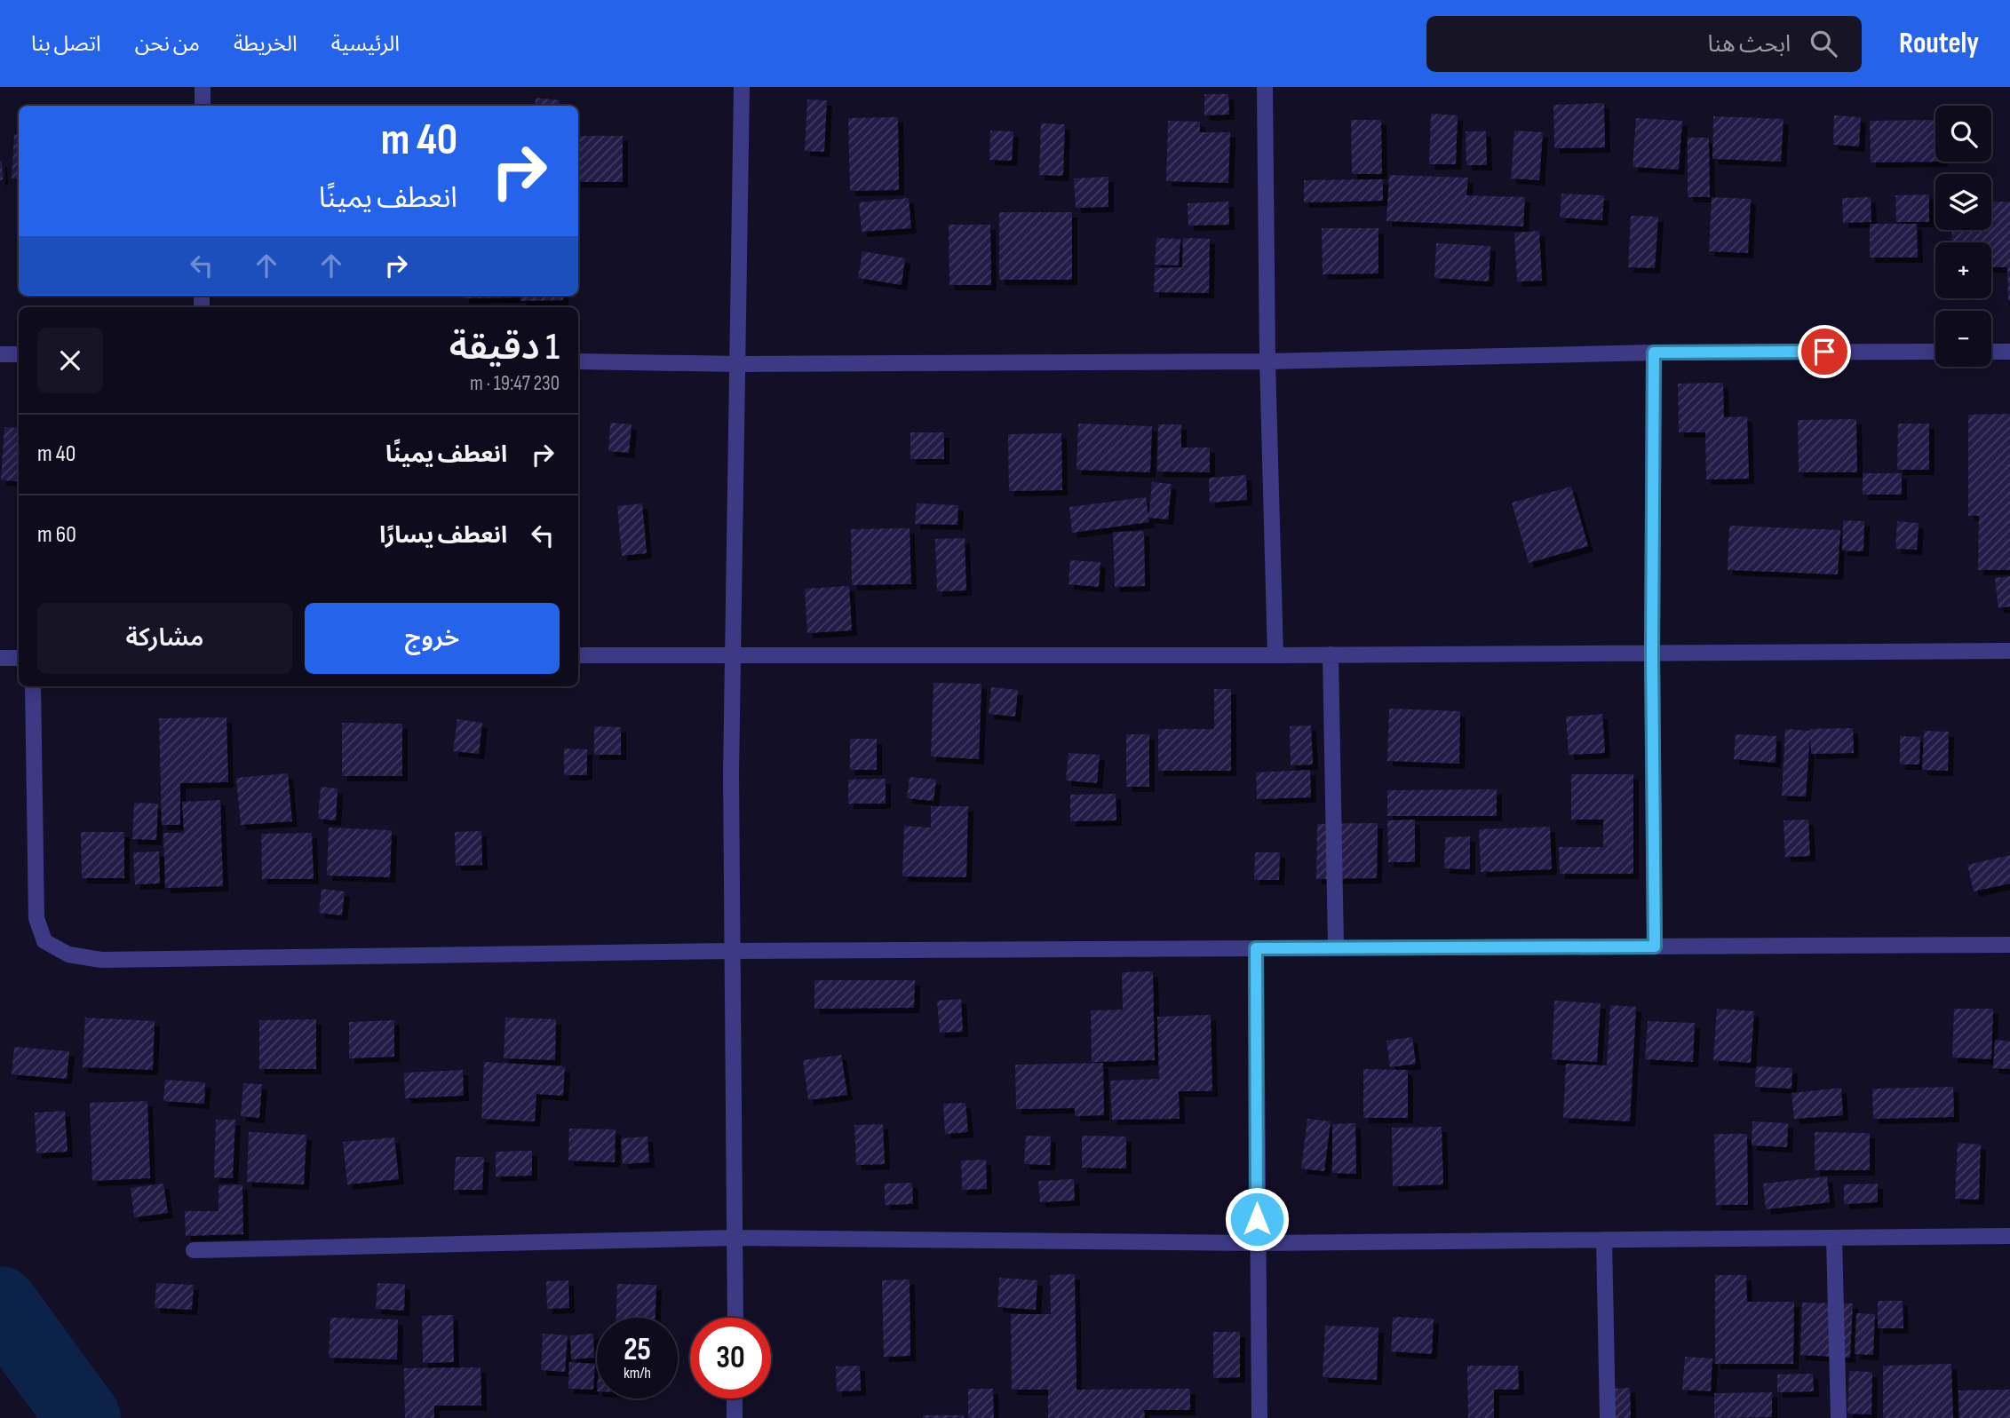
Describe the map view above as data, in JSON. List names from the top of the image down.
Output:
{
  "page": {
    "header": "Routely",
    "search": "ابحث هنا",
    "nav": [
      "الرئيسية",
      "الخريطة",
      "من نحن",
      "اتصل بنا"
    ],
    "map_buttons": ["+", "−"],
    "turn": ["40 m", "انعطف يمينًا"],
    "heading": ["1 دقيقة", "230 m · 19:47"],
    "list": [
      {
        "name": "انعطف يمينًا",
        "value": "40 m"
      },
      {
        "name": "انعطف يسارًا",
        "value": "60 m"
      }
    ],
    "buttons": ["خروج", "مشاركة"],
    "speed": "25 km/h",
    "limit": "30"
  }
}
